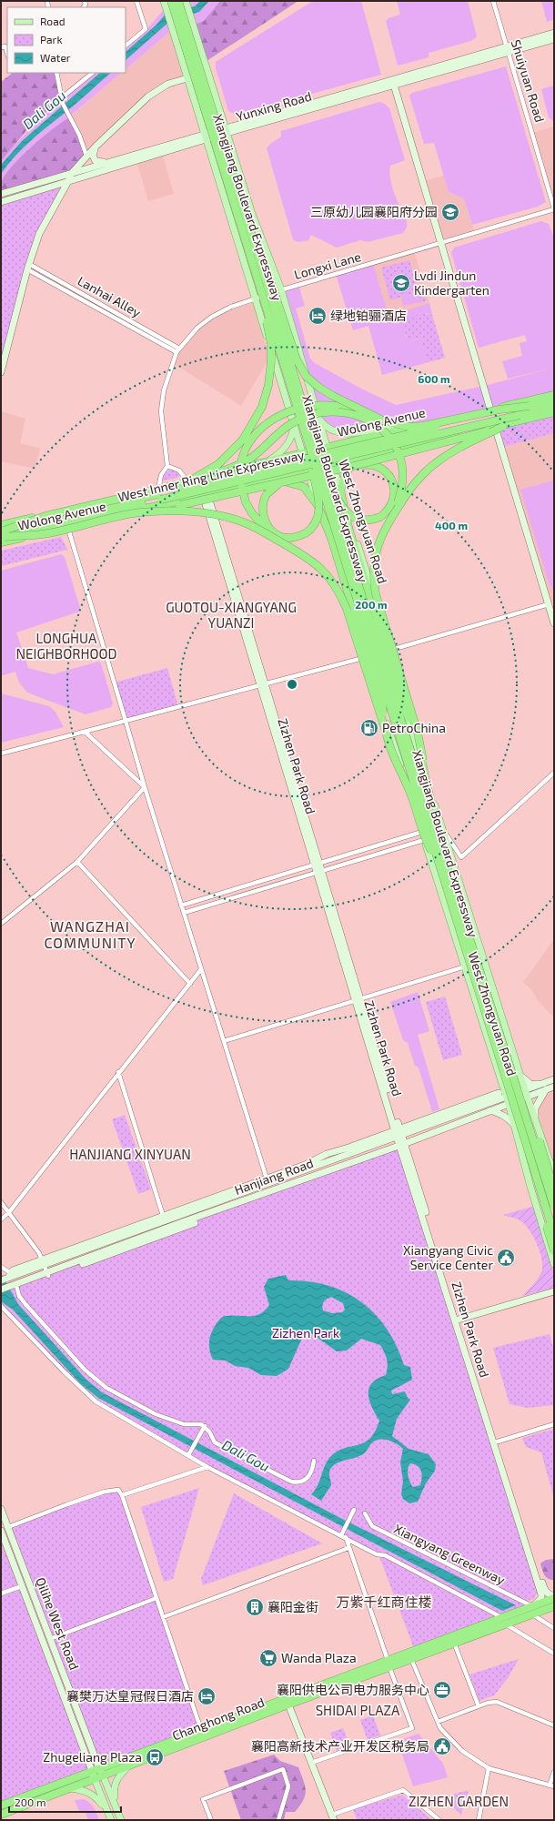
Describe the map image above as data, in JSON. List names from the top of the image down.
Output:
{
  "streets": {
    "highway": [
      "Xiangjiang Boulevard Expressway",
      "Wolong Avenue",
      "West Inner Ring Line Expressway",
      "Changhong Road"
    ],
    "main road": ["West Zhongyuan Road"],
    "street": [
      "Shuiyuan Road",
      "Yunxing Road",
      "Longxi Lane",
      "Lanhai Alley",
      "Zizhen Park Road",
      "Hanjiang Road",
      "Xiangyang Greenway",
      "Qilihe West Road"
    ]
  },
  "crossings": [
    ["Shuiyuan Road", "Yunxing Road"],
    ["Shuiyuan Road", "Longxi Lane"],
    ["Yunxing Road", "West Zhongyuan Road"],
    ["Longxi Lane", "Lanhai Alley"],
    ["Longxi Lane", "West Zhongyuan Road"],
    ["Wolong Avenue", "West Inner Ring Line Expressway"],
    ["Wolong Avenue", "West Zhongyuan Road"],
    ["Wolong Avenue", "Zizhen Park Road"],
    ["West Zhongyuan Road", "Hanjiang Road"],
    ["Zizhen Park Road", "Hanjiang Road"],
    ["Zizhen Park Road", "Xiangyang Greenway"],
    ["Qilihe West Road", "Changhong Road"]
  ],
  "districts": [
    "GUOTOU-XIANGYANG YUANZI",
    "LONGHUA NEIGHBORHOOD",
    "WANGZHAI COMMUNITY",
    "HANJIANG XINYUAN",
    "万紫千红商住楼",
    "SHIDAI PLAZA",
    "ZIZHEN GARDEN"
  ],
  "water": ["Dali Gou"],
  "parks": ["Zizhen Park"],
  "places": {
    "school or university": ["三原幼儿园襄阳府分园", "Lvdi Jindun Kindergarten"],
    "hotel": ["绿地铂骊酒店", "襄樊万达皇冠假日酒店"],
    "fuel station": ["PetroChina"],
    "public building": ["Xiangyang Civic Service Center", "襄阳高新技术产业开发区税务局"],
    "building": ["襄阳金街"],
    "supermarket": ["Wanda Plaza"],
    "office": ["襄阳供电公司电力服务中心"],
    "bus stop": ["Zhugeliang Plaza"]
  },
  "legend": ["Road", "Park", "Water"],
  "scale_bar": "200 m",
  "rings": ["600 m", "400 m", "200 m"]
}
